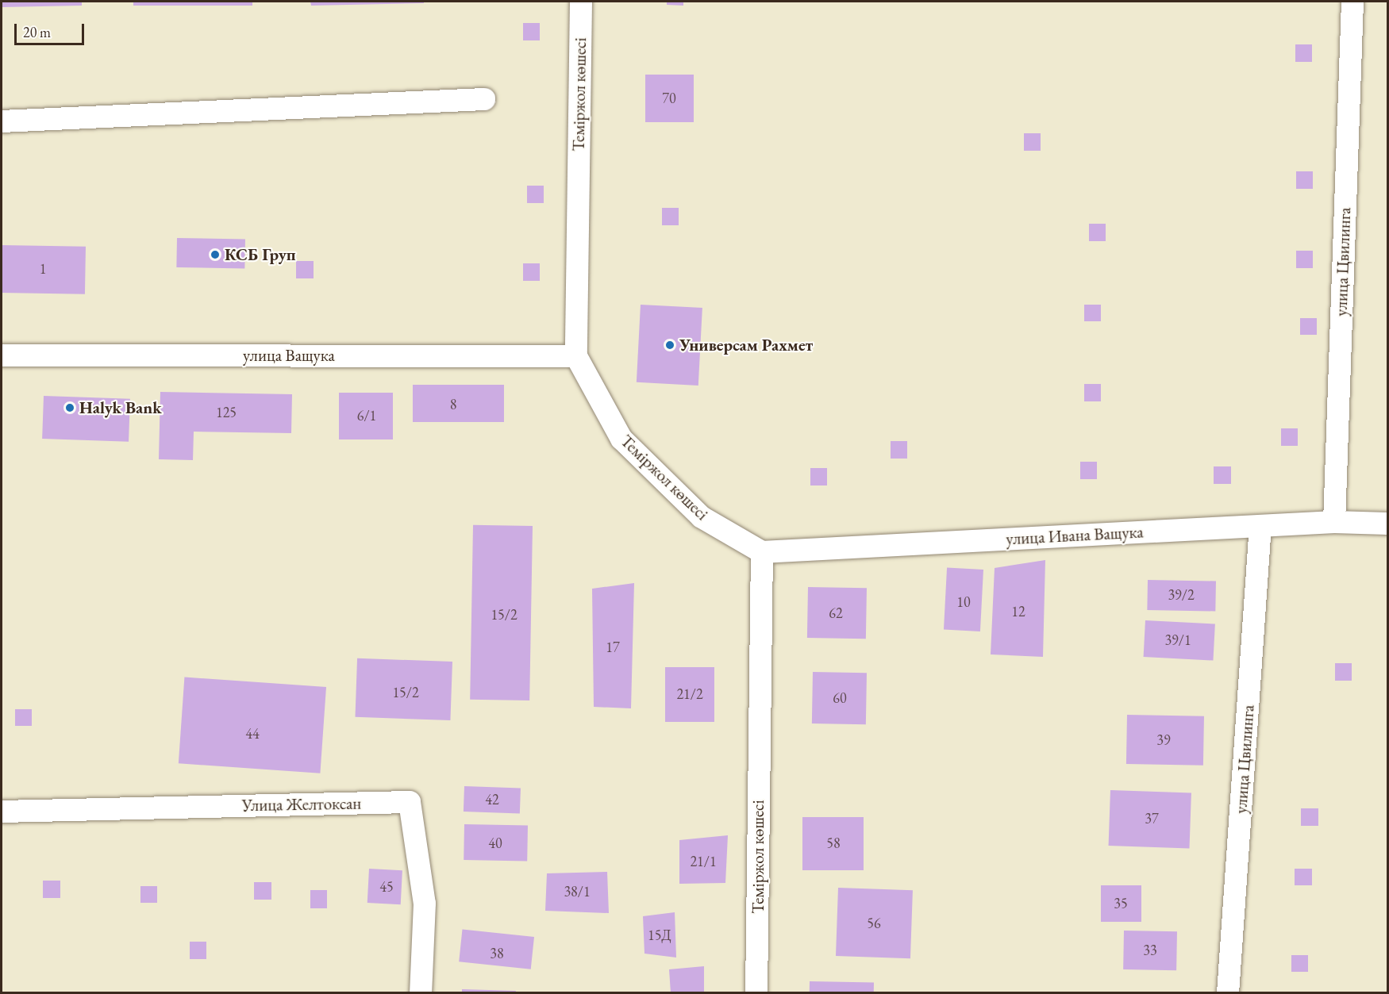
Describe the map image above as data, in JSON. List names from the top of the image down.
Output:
{
  "streets": {
    "street": [
      "Теміржол көшесі",
      "улица Цвилинга",
      "улица Ващука",
      "улица Ивана Ващука",
      "Улица Желтоксан"
    ]
  },
  "crossings": [
    ["Теміржол көшесі", "улица Ващука"],
    ["Теміржол көшесі", "улица Ивана Ващука"],
    ["улица Цвилинга", "улица Ивана Ващука"]
  ],
  "places": ["КСБ Груп", "Универсам Рахмет", "Halyk Bank"],
  "house_numbers": [
    "70",
    "1",
    "8",
    "125",
    "6/1",
    "39/2",
    "10",
    "12",
    "62",
    "15/2",
    "39/1",
    "17",
    "15/2",
    "21/2",
    "60",
    "44",
    "39",
    "42",
    "37",
    "40",
    "58",
    "21/1",
    "45",
    "38/1",
    "35",
    "56",
    "15Д",
    "33",
    "38"
  ],
  "scale_bar": "20 m"
}
